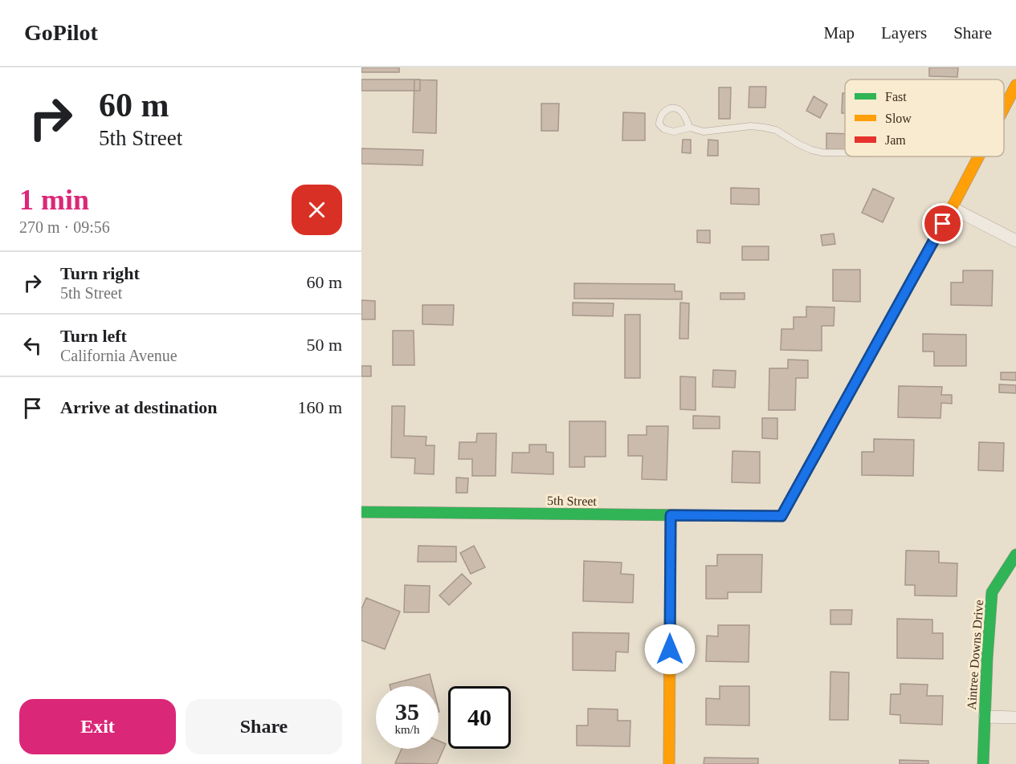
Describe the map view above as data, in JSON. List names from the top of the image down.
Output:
{
  "streets": {
    "street": ["5th Street", "Aintree Downs Drive"]
  },
  "legend": ["Fast", "Slow", "Jam"],
  "page": {
    "header": "GoPilot",
    "nav": ["Map", "Layers", "Share"],
    "turn": ["60 m", "5th Street"],
    "heading": ["1 min", "270 m · 09:56"],
    "list": [
      {
        "name": "Turn right",
        "note": "5th Street",
        "value": "60 m"
      },
      {
        "name": "Turn left",
        "note": "California Avenue",
        "value": "50 m"
      },
      {
        "name": "Arrive at destination",
        "value": "160 m"
      }
    ],
    "speed": "35 km/h",
    "limit": "40",
    "buttons": ["Exit", "Share"]
  }
}
